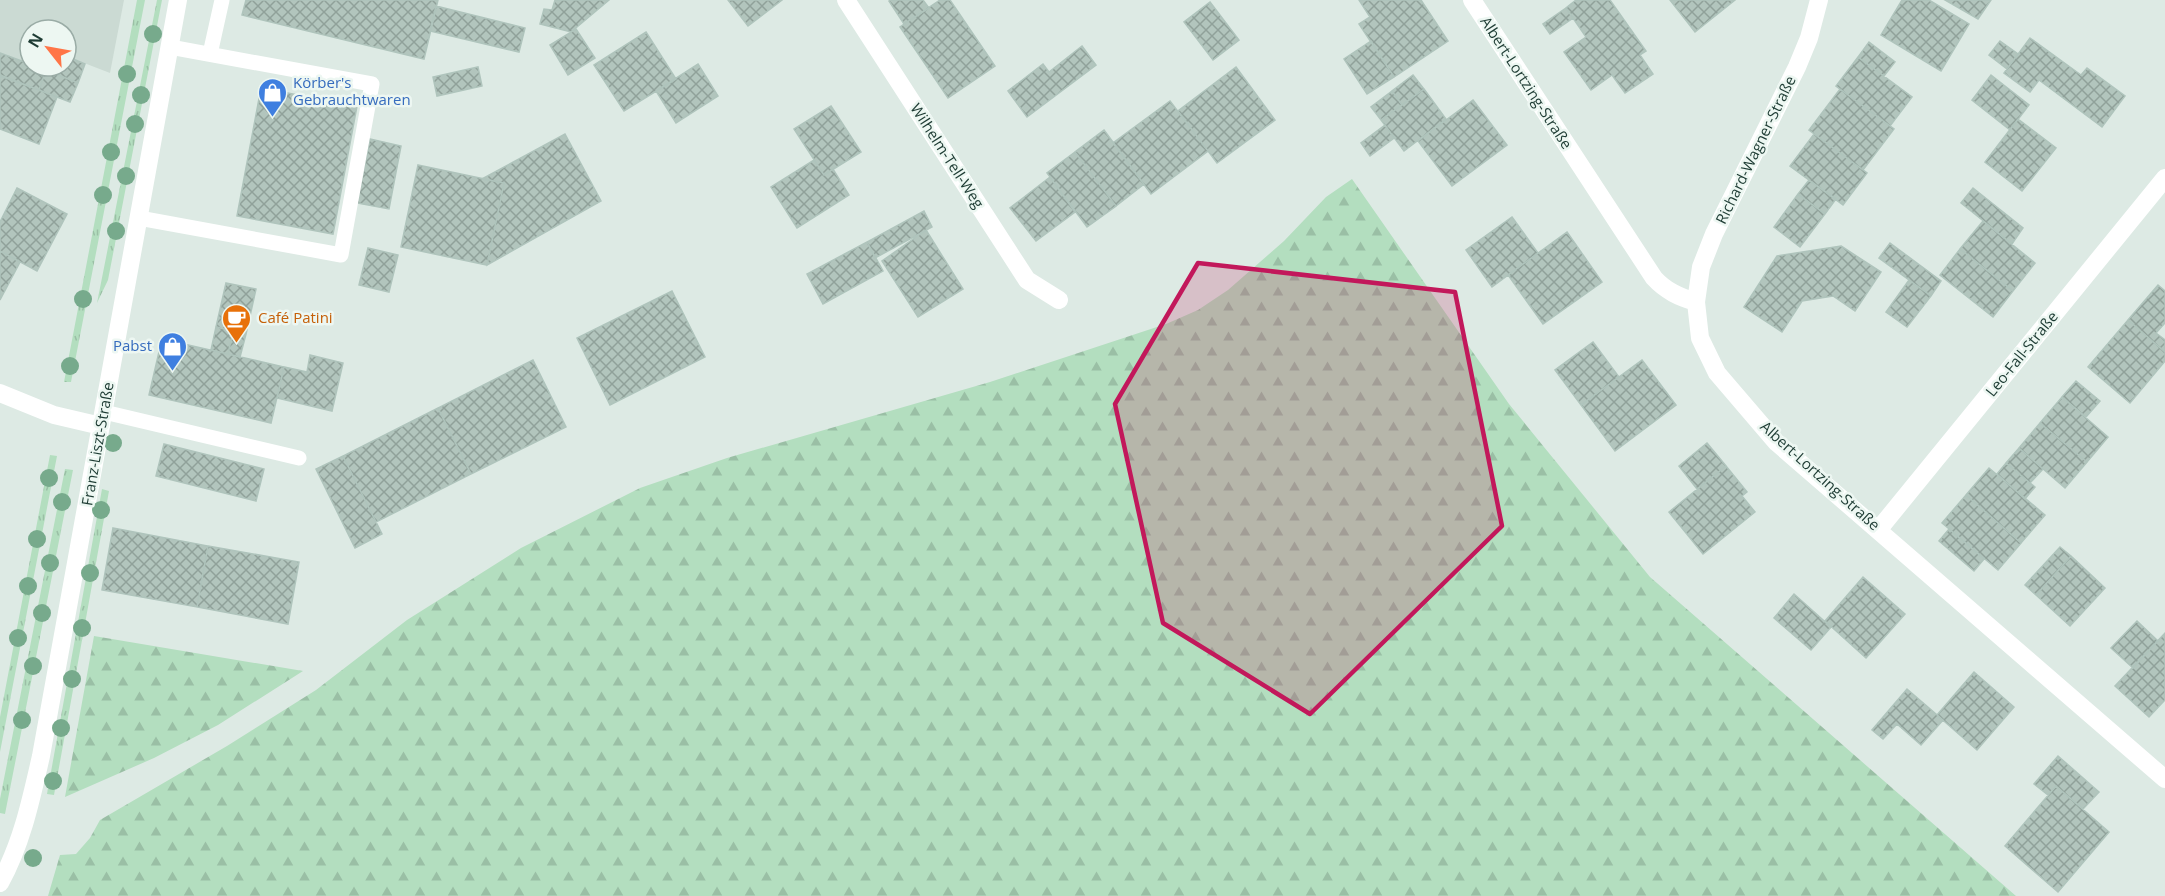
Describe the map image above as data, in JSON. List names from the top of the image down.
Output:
{
  "streets": {
    "street": [
      "Albert-Lortzing-Straße",
      "Richard-Wagner-Straße",
      "Wilhelm-Tell-Weg",
      "Leo-Fall-Straße",
      "Franz-Liszt-Straße"
    ]
  },
  "crossings": [
    ["Albert-Lortzing-Straße", "Richard-Wagner-Straße"],
    ["Albert-Lortzing-Straße", "Leo-Fall-Straße"]
  ],
  "places": {
    "shop": ["Körber's Gebrauchtwaren", "Pabst"],
    "cafe": ["Café Patini"]
  },
  "north": "top left"
}
